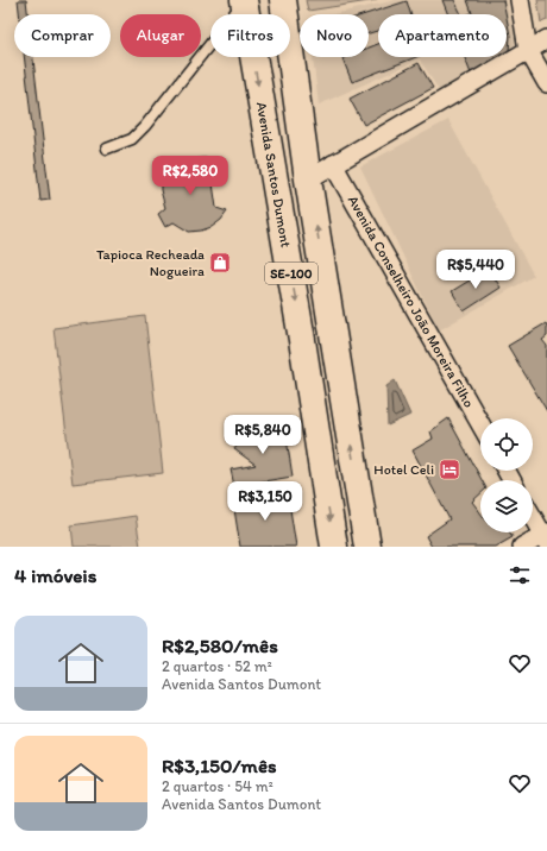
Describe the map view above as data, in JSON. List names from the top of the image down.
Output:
{
  "streets": {
    "main road": ["Avenida Santos Dumont", "SE-100"],
    "street": ["Avenida Conselheiro João Moreira Filho"]
  },
  "places": {
    "shop": ["Tapioca Recheada Nogueira"],
    "hotel": ["Hotel Celi"]
  },
  "page": {
    "chip": [
      "Comprar",
      "Alugar",
      "Filtros",
      "Novo",
      "Apartamento"
    ],
    "price": [
      "R$2,580",
      "R$5,440",
      "R$5,840",
      "R$3,150"
    ],
    "heading": "4 imóveis",
    "list": [
      {
        "name": "R$2,580/mês",
        "note": "2 quartos · 52 m² · Avenida Santos Dumont"
      },
      {
        "name": "R$3,150/mês",
        "note": "2 quartos · 54 m² · Avenida Santos Dumont"
      }
    ]
  }
}
